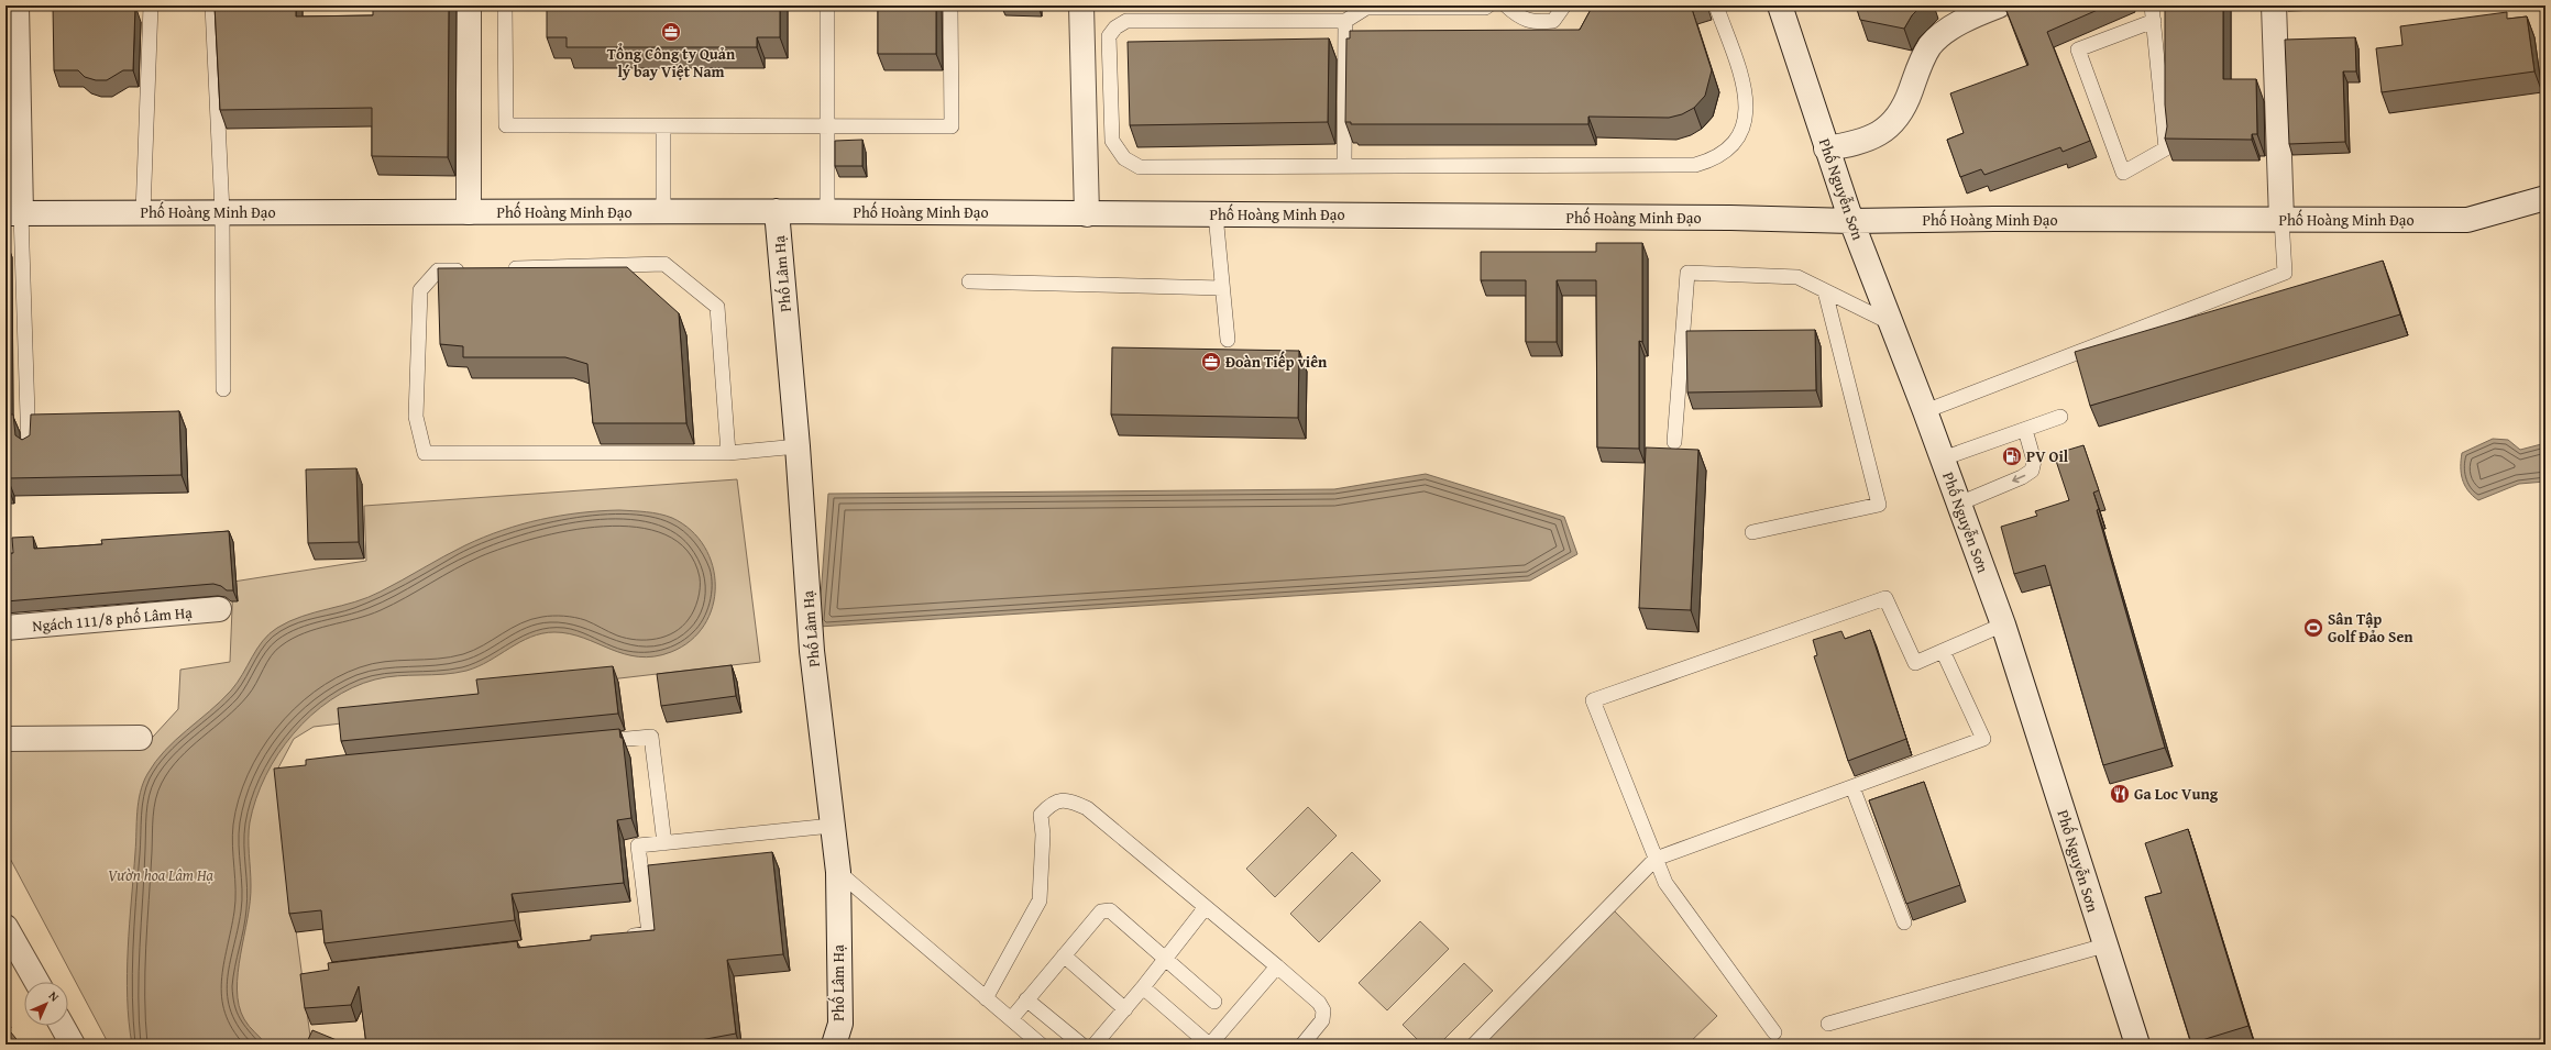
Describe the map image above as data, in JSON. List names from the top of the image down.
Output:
{
  "streets": {
    "street": [
      "Phố Nguyễn Sơn",
      "Phố Hoàng Minh Đạo",
      "Phố Lâm Hạ",
      "Ngách 111/8 phố Lâm Hạ"
    ]
  },
  "crossings": [
    ["Phố Nguyễn Sơn", "Phố Hoàng Minh Đạo"],
    ["Phố Hoàng Minh Đạo", "Phố Lâm Hạ"]
  ],
  "parks": ["Vườn hoa Lâm Hạ"],
  "places": {
    "office": ["Tổng Công ty Quản lý bay Việt Nam", "Đoàn Tiếp viên"],
    "fuel station": ["PV Oil"],
    "sports": ["Sân Tập Golf Đảo Sen"],
    "restaurant": ["Ga Loc Vung"]
  },
  "north": "top right"
}
